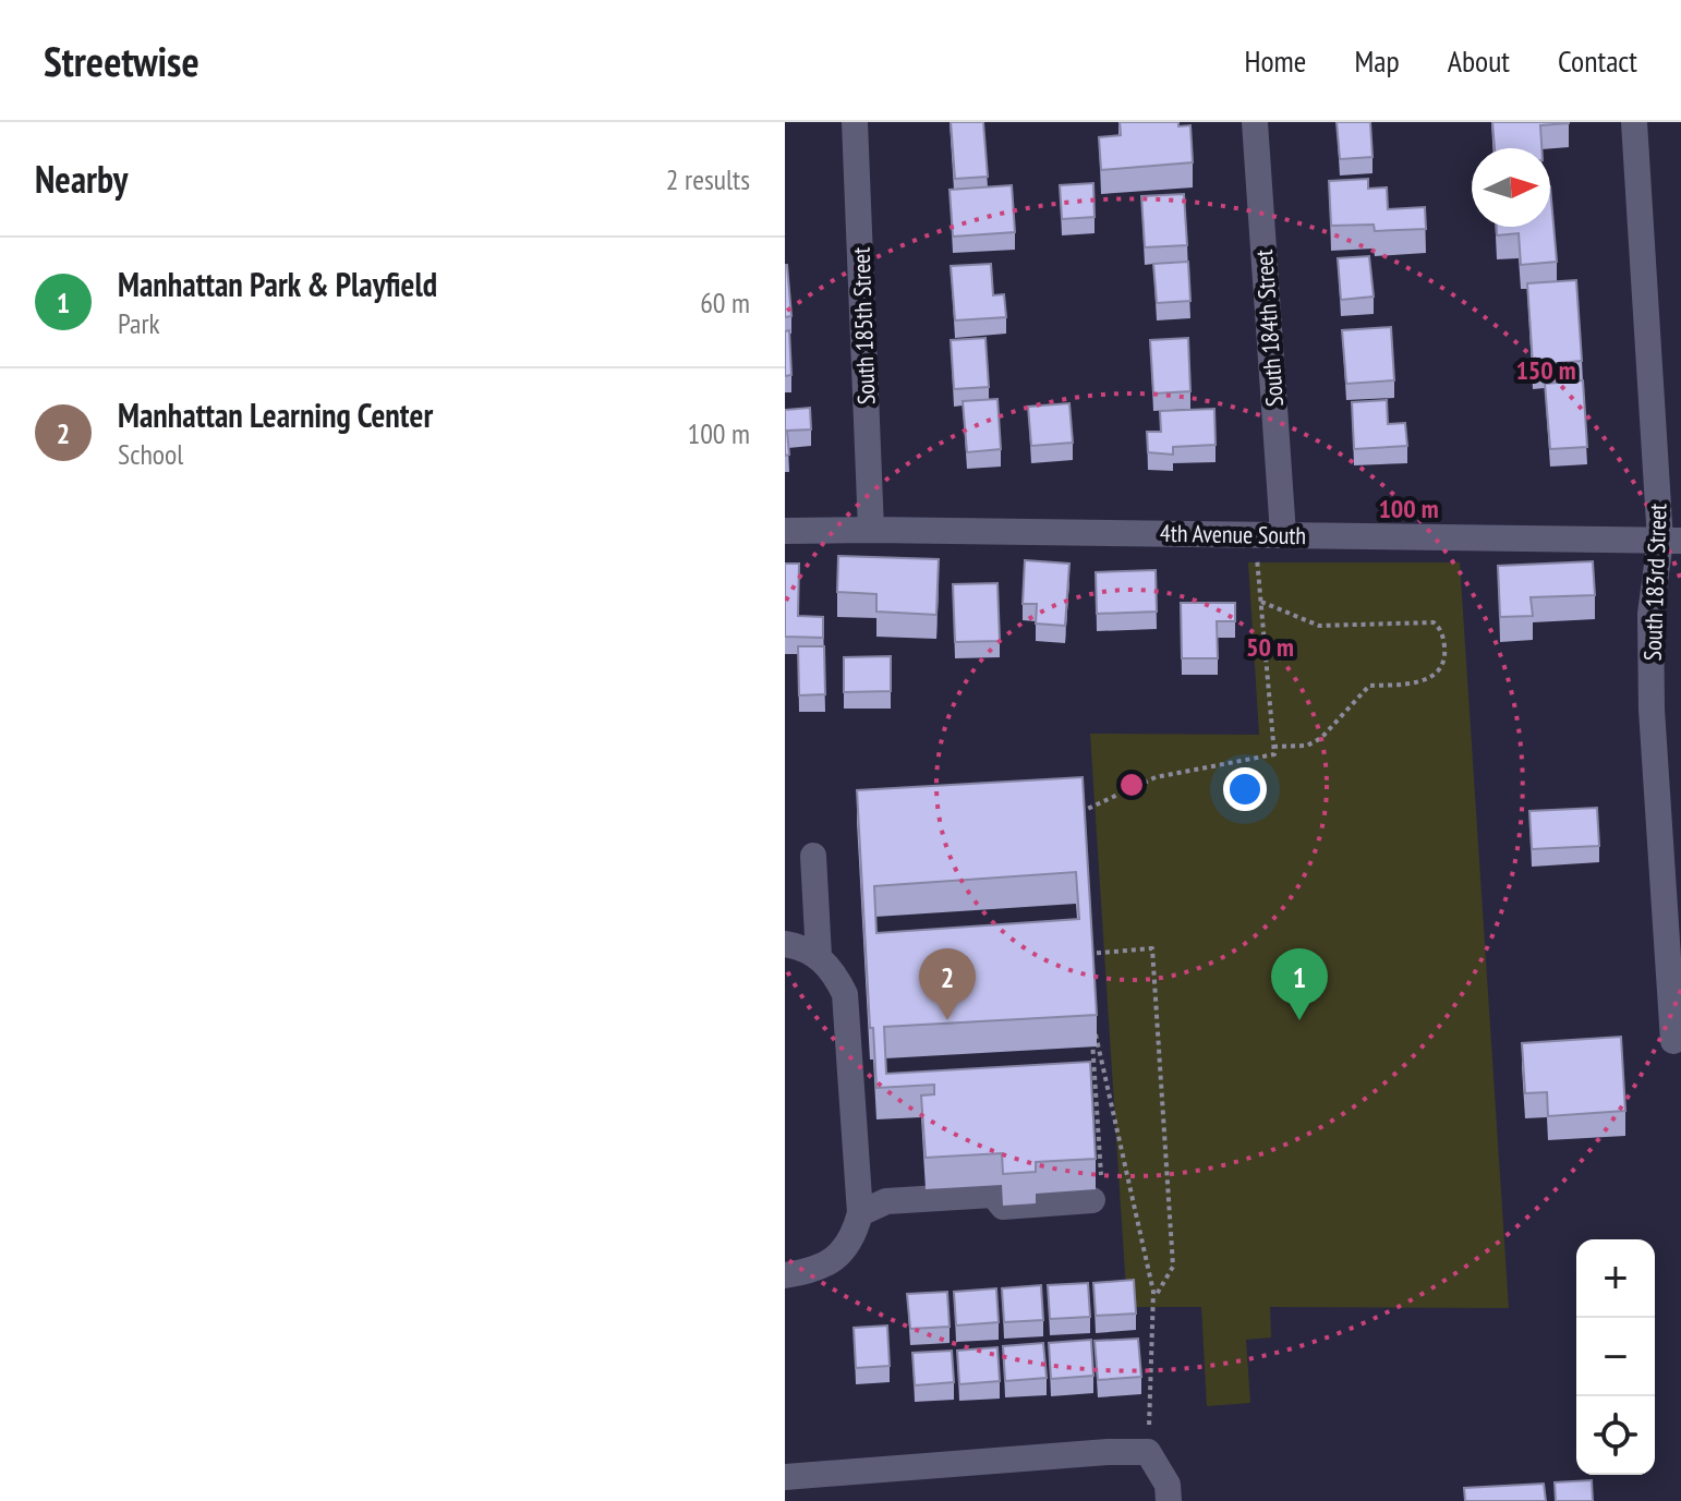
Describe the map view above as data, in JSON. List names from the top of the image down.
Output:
{
  "streets": {
    "street": [
      "South 185th Street",
      "South 184th Street",
      "4th Avenue South",
      "South 183rd Street"
    ]
  },
  "crossings": [
    ["South 185th Street", "4th Avenue South"],
    ["South 184th Street", "4th Avenue South"],
    ["4th Avenue South", "South 183rd Street"]
  ],
  "north": "right",
  "page": {
    "header": "Streetwise",
    "nav": [
      "Home",
      "Map",
      "About",
      "Contact"
    ],
    "heading": ["Nearby", "2 results"],
    "list": [
      {
        "mark": "1",
        "name": "Manhattan Park & Playfield",
        "note": "Park",
        "value": "60 m"
      },
      {
        "mark": "2",
        "name": "Manhattan Learning Center",
        "note": "School",
        "value": "100 m"
      }
    ],
    "pins": ["1", "2"],
    "map_buttons": ["+", "−"]
  },
  "rings": ["150 m", "100 m", "50 m"]
}
